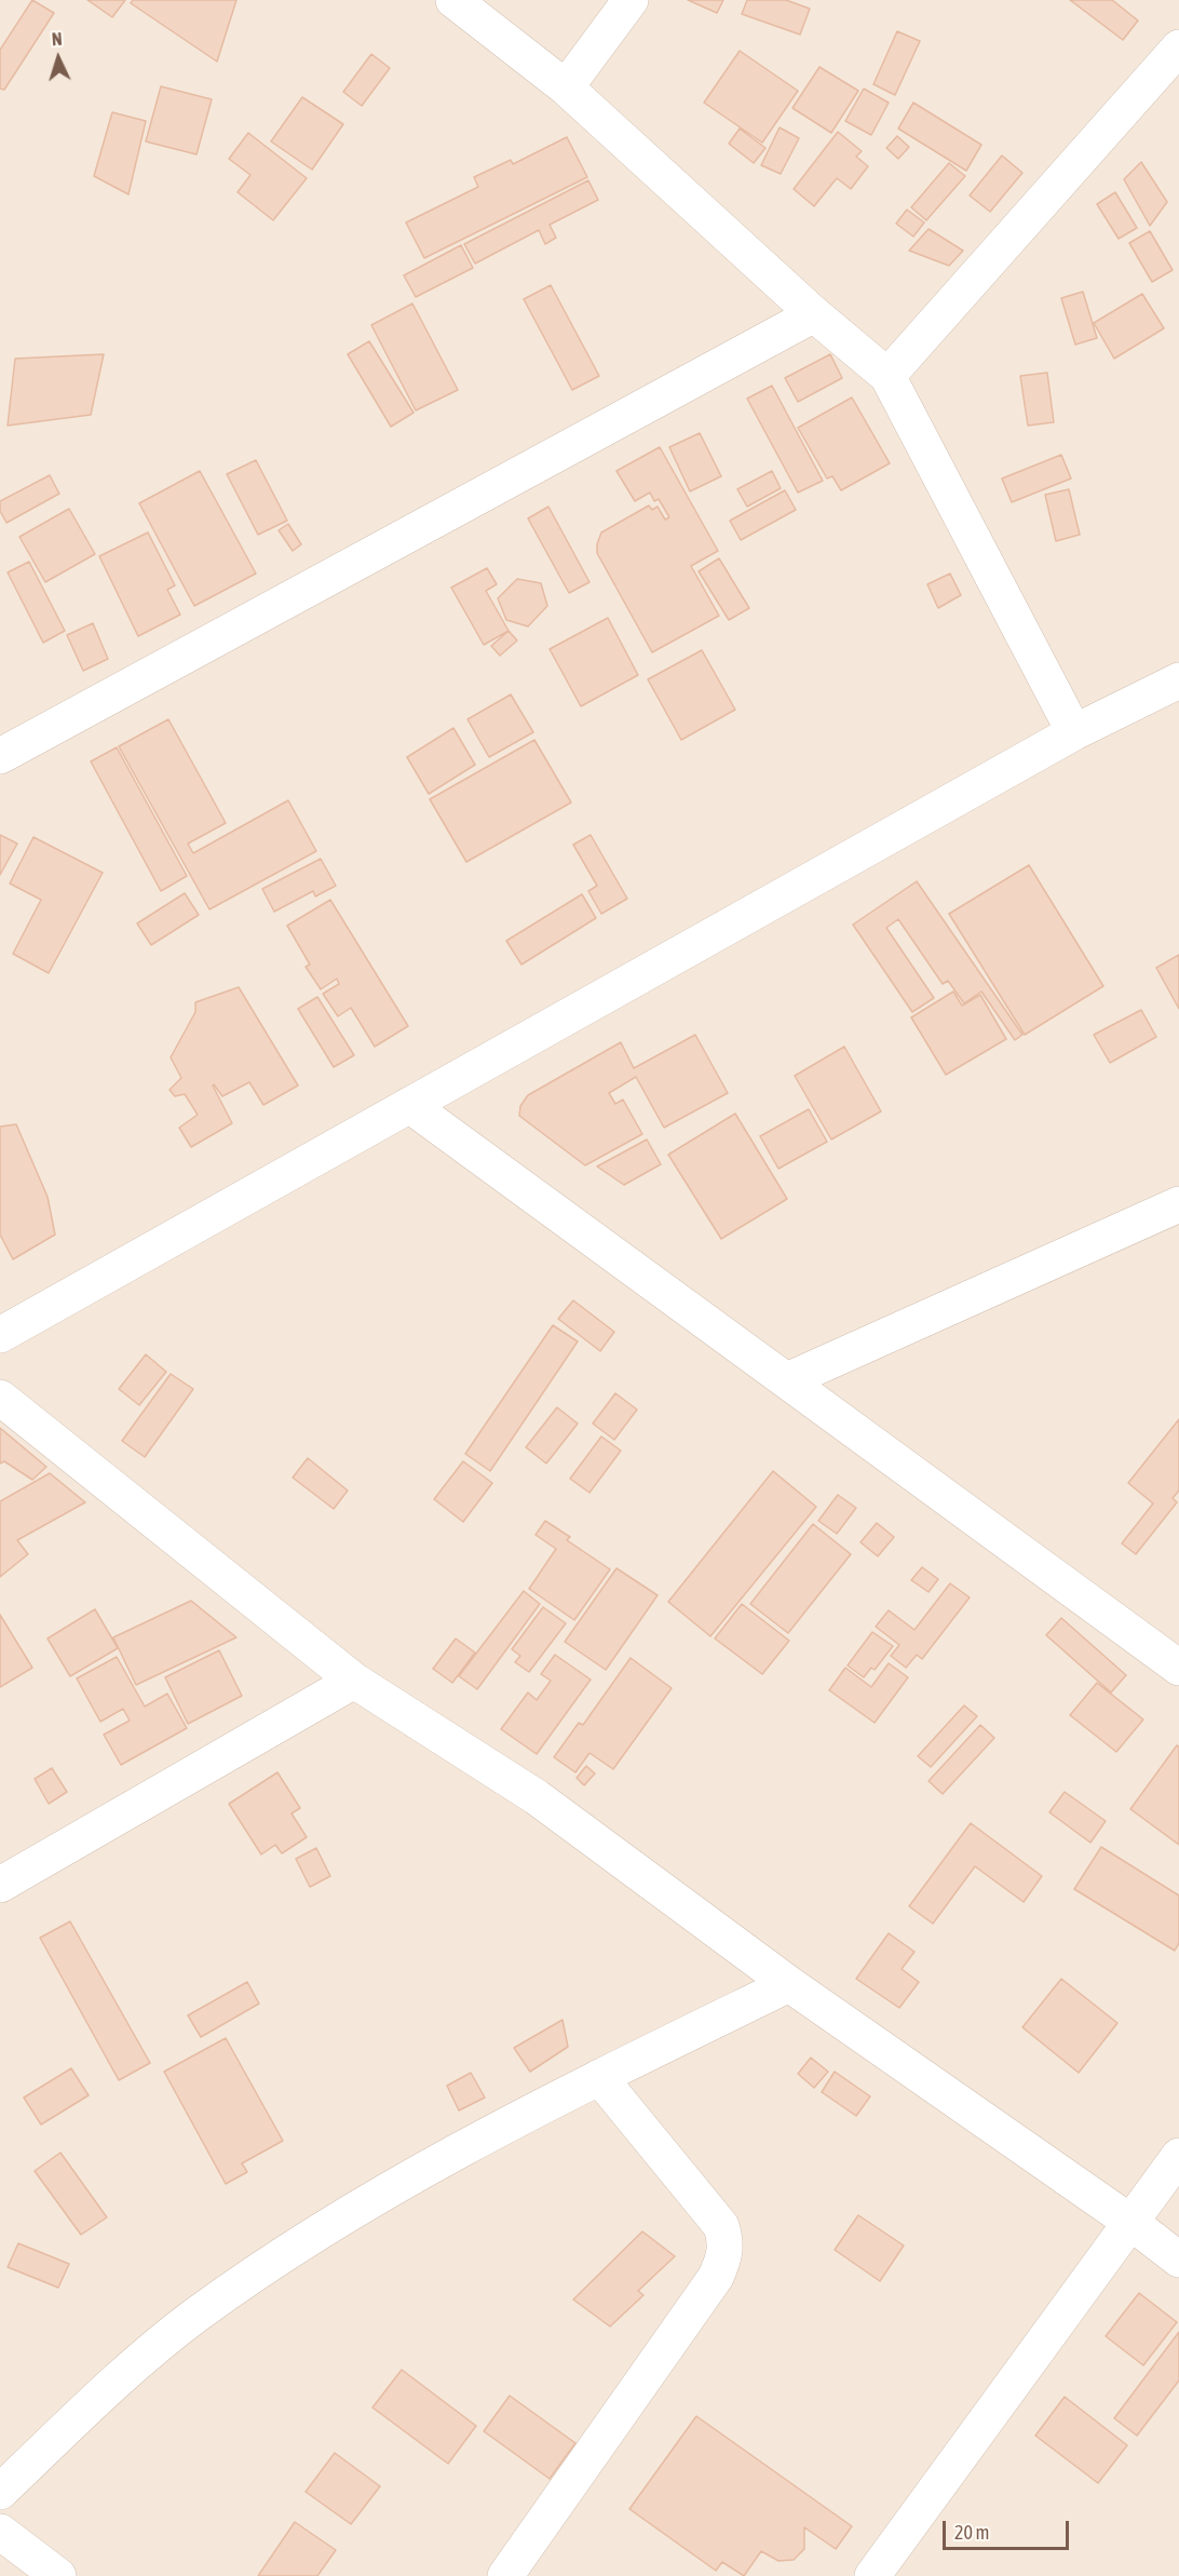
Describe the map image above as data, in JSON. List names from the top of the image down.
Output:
{
  "scale_bar": "20 m",
  "north": "top"
}
